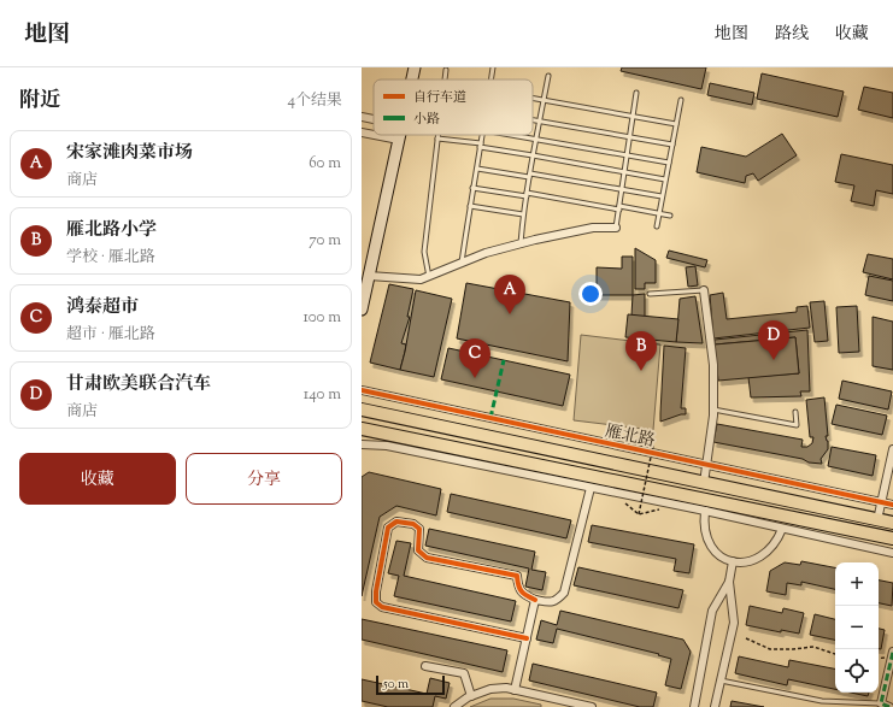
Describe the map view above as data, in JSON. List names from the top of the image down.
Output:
{
  "streets": {
    "main road": ["雁北路"]
  },
  "legend": ["自行车道", "小路"],
  "scale_bar": "50 m",
  "page": {
    "header": "地图",
    "nav": ["地图", "路线", "收藏"],
    "heading": ["附近", "4个结果"],
    "list": [
      {
        "mark": "A",
        "name": "宋家滩肉菜市场",
        "note": "商店",
        "value": "60 m"
      },
      {
        "mark": "B",
        "name": "雁北路小学",
        "note": "学校 · 雁北路",
        "value": "70 m"
      },
      {
        "mark": "C",
        "name": "鸿泰超市",
        "note": "超市 · 雁北路",
        "value": "100 m"
      },
      {
        "mark": "D",
        "name": "甘肃欧美联合汽车",
        "note": "商店",
        "value": "140 m"
      }
    ],
    "pins": [
      "A",
      "D",
      "B",
      "C"
    ],
    "buttons": ["收藏", "分享"],
    "map_buttons": ["+", "−"],
    "scale": "50 m"
  }
}
